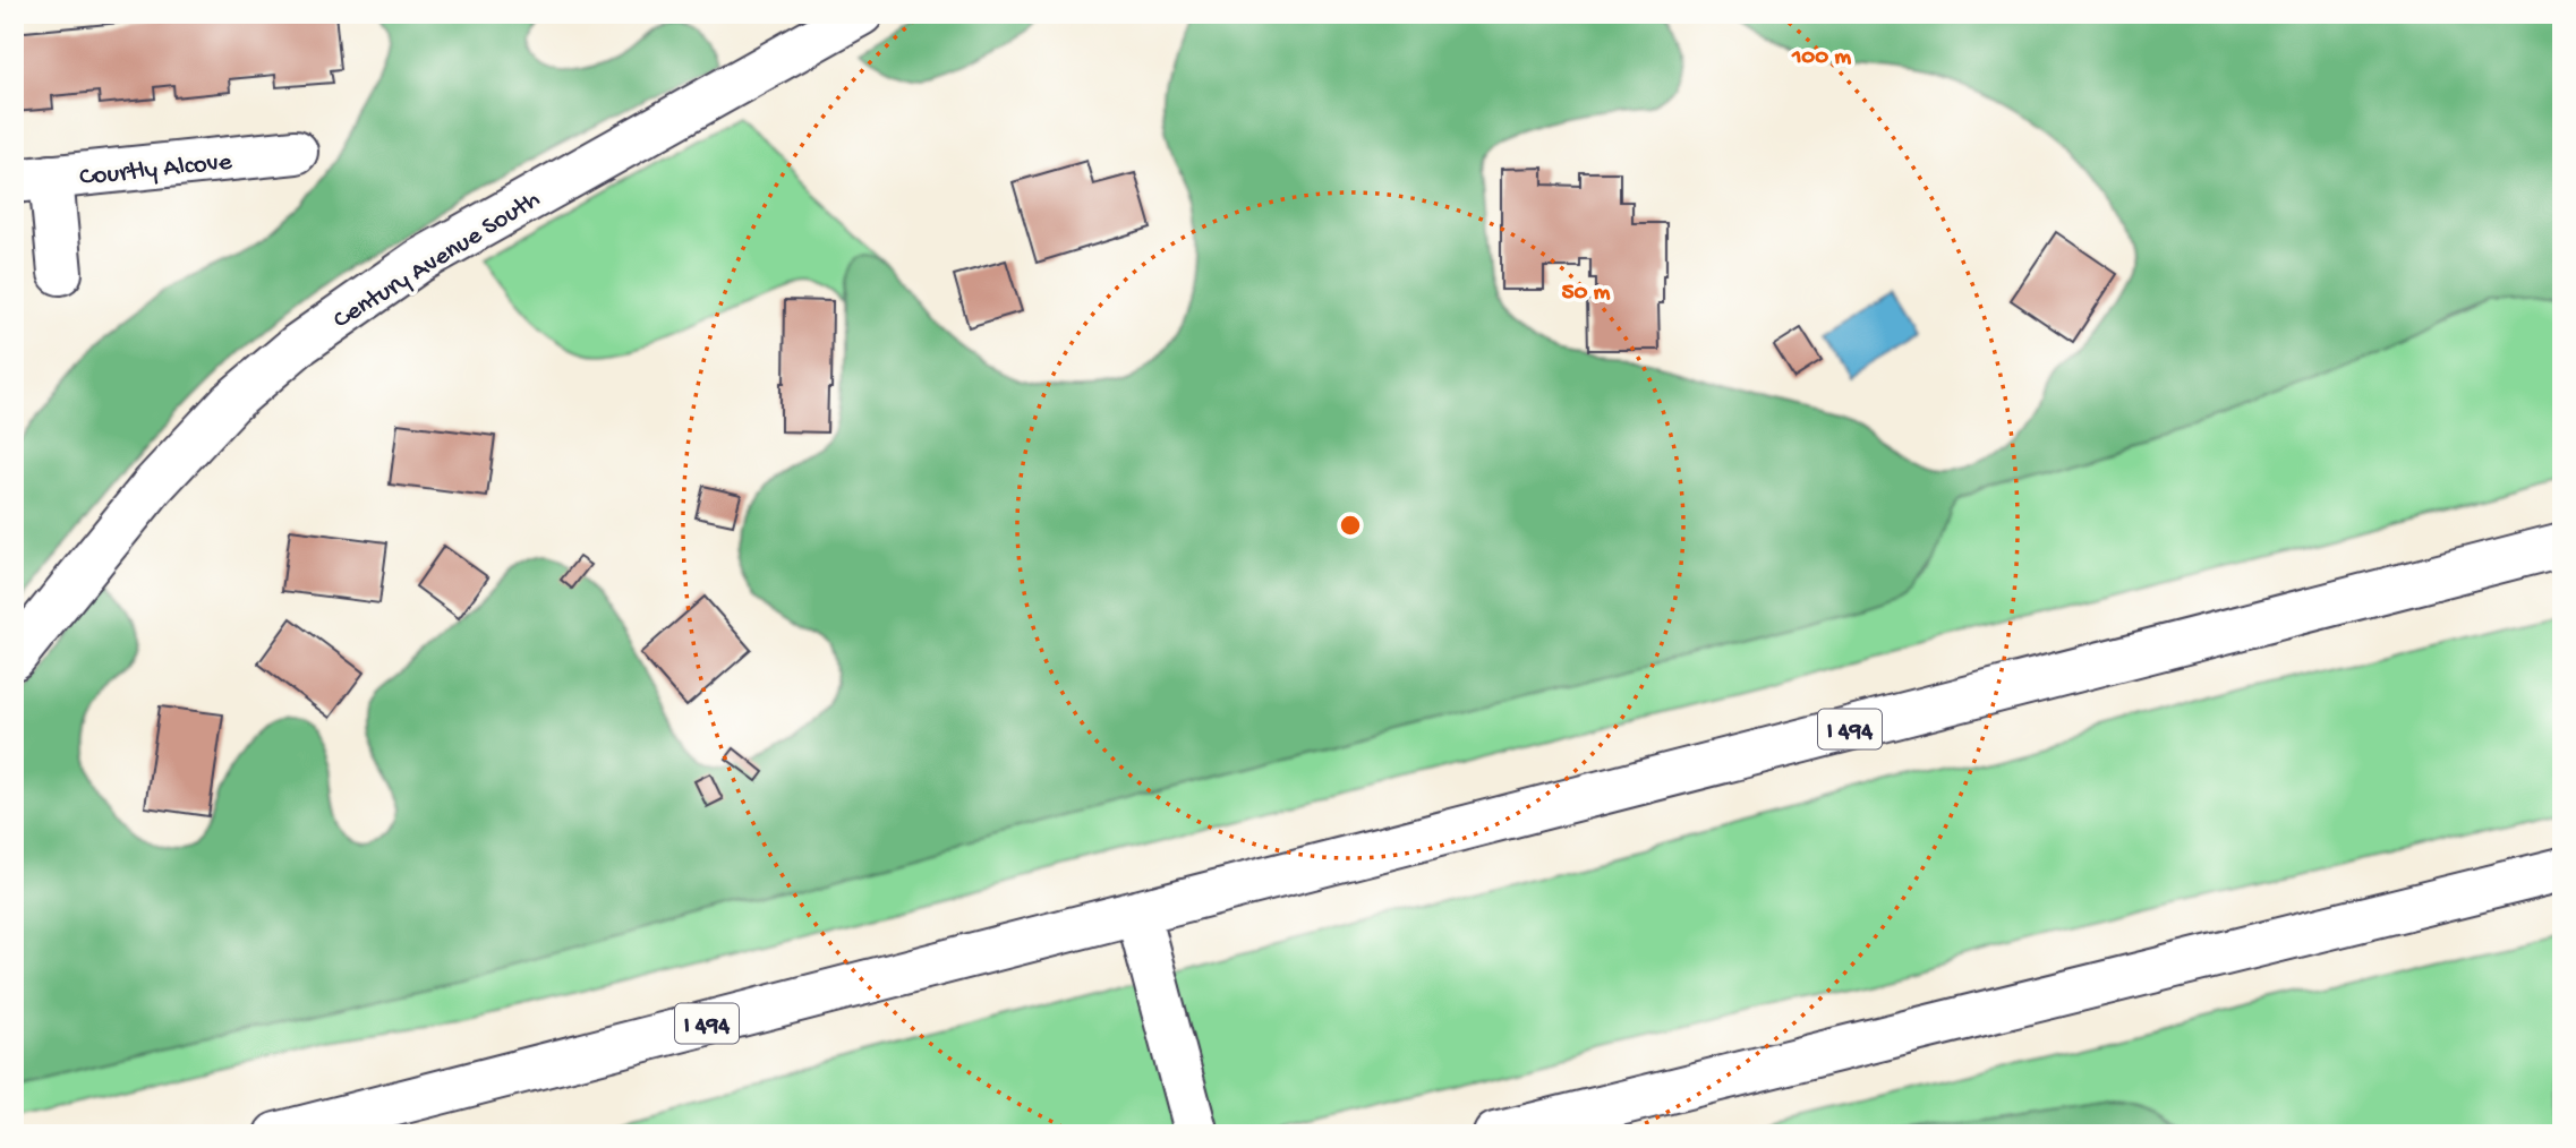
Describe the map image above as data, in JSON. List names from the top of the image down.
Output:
{
  "streets": {
    "main road": ["Courtly Alcove", "Century Avenue South", "I 494"]
  },
  "rings": ["100 m", "50 m"]
}
